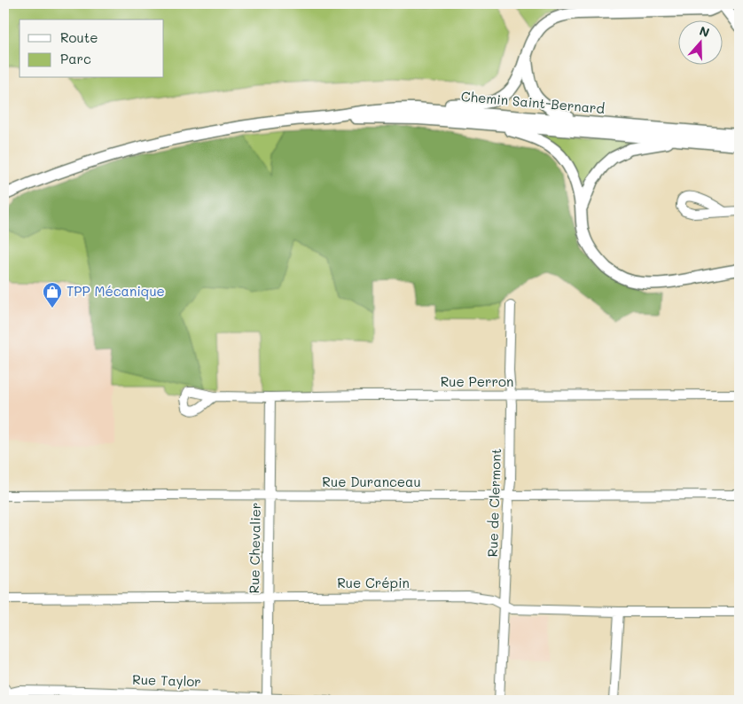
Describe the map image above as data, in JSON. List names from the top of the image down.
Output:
{
  "streets": {
    "street": [
      "Chemin Saint-Bernard",
      "Rue Perron",
      "Rue Duranceau",
      "Rue de Clermont",
      "Rue Chevalier",
      "Rue Crépin",
      "Rue Taylor"
    ]
  },
  "crossings": [
    ["Rue Perron", "Rue de Clermont"],
    ["Rue Perron", "Rue Chevalier"],
    ["Rue Duranceau", "Rue de Clermont"],
    ["Rue Duranceau", "Rue Chevalier"],
    ["Rue de Clermont", "Rue Crépin"],
    ["Rue Chevalier", "Rue Crépin"],
    ["Rue Chevalier", "Rue Taylor"]
  ],
  "places": {
    "shop": ["TPP Mécanique"]
  },
  "legend": ["Route", "Parc"],
  "north": "top"
}
